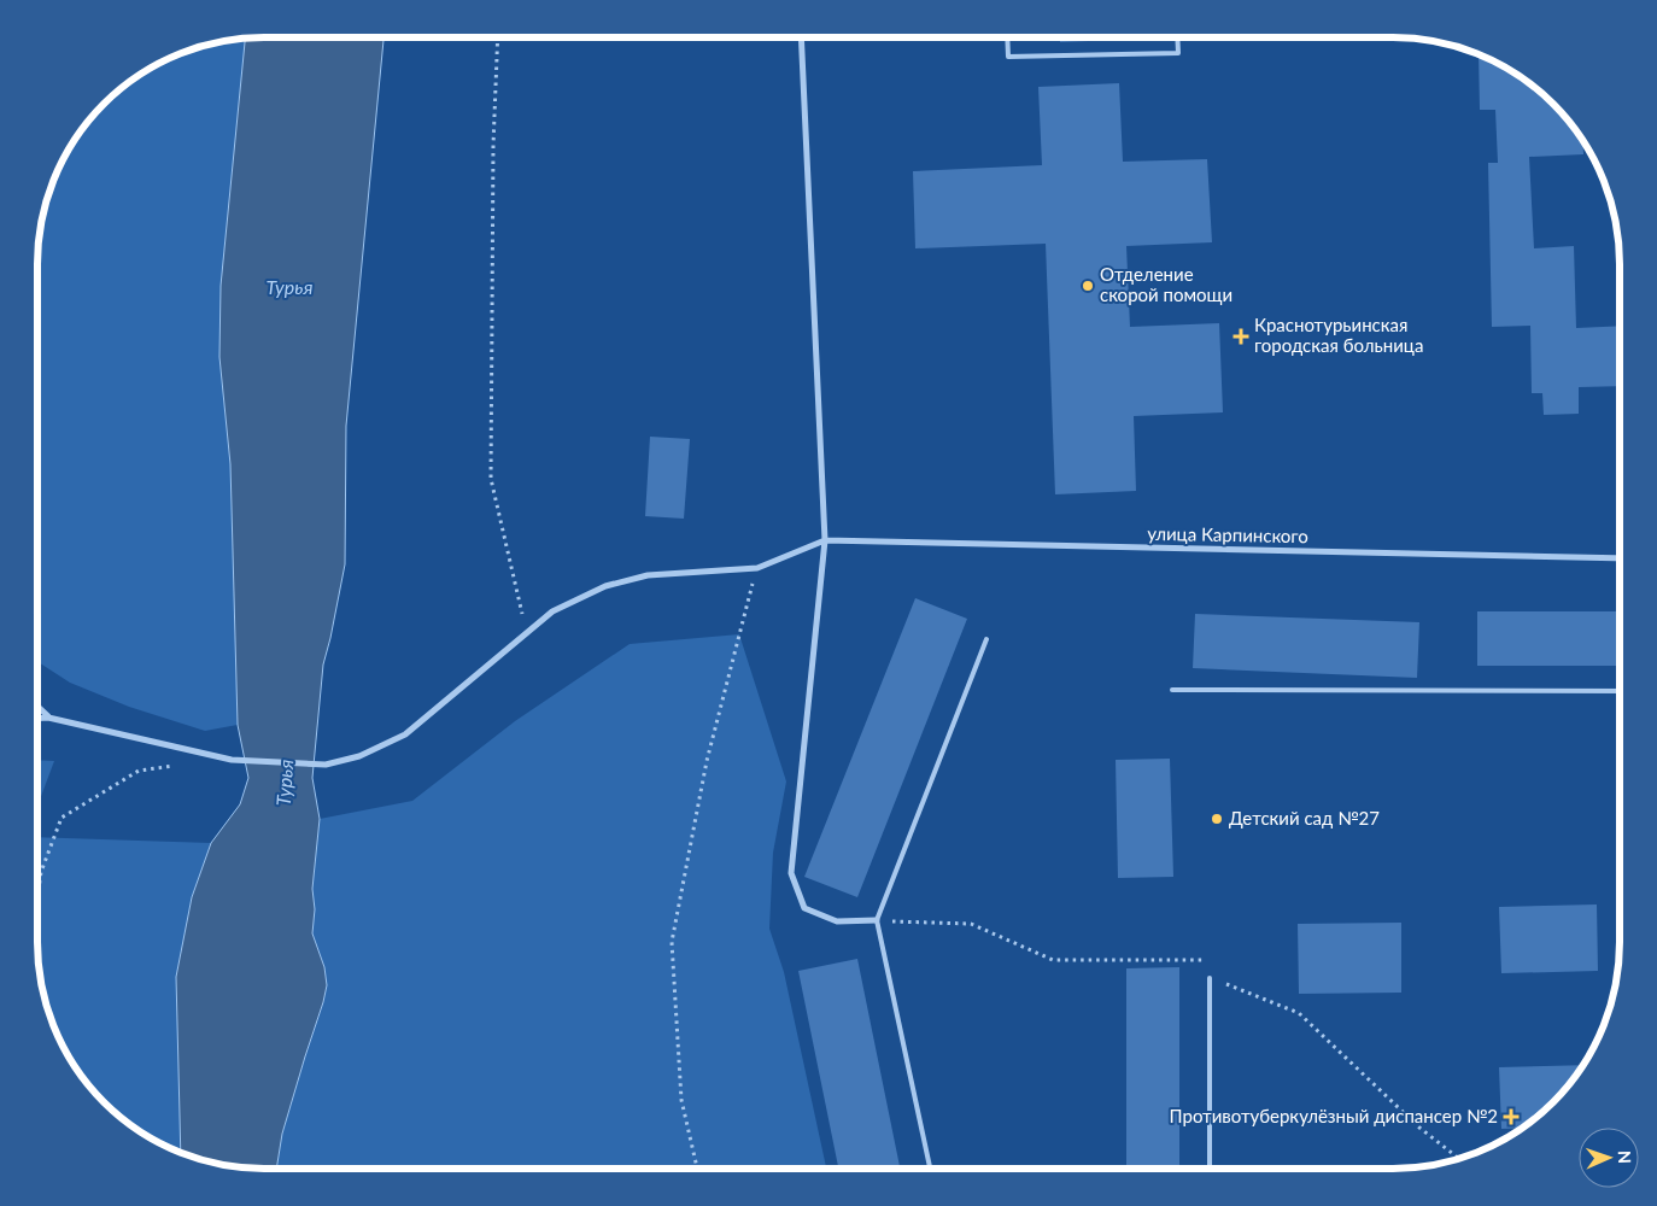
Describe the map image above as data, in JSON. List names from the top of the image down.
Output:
{
  "streets": {
    "street": ["улица Карпинского"]
  },
  "water": ["Турья"],
  "places": {
    "other": ["Отделение скорой помощи", "Детский сад №27"],
    "health": ["Краснотурьинская городская больница", "Противотуберкулёзный диспансер №2"]
  },
  "north": "right"
}
